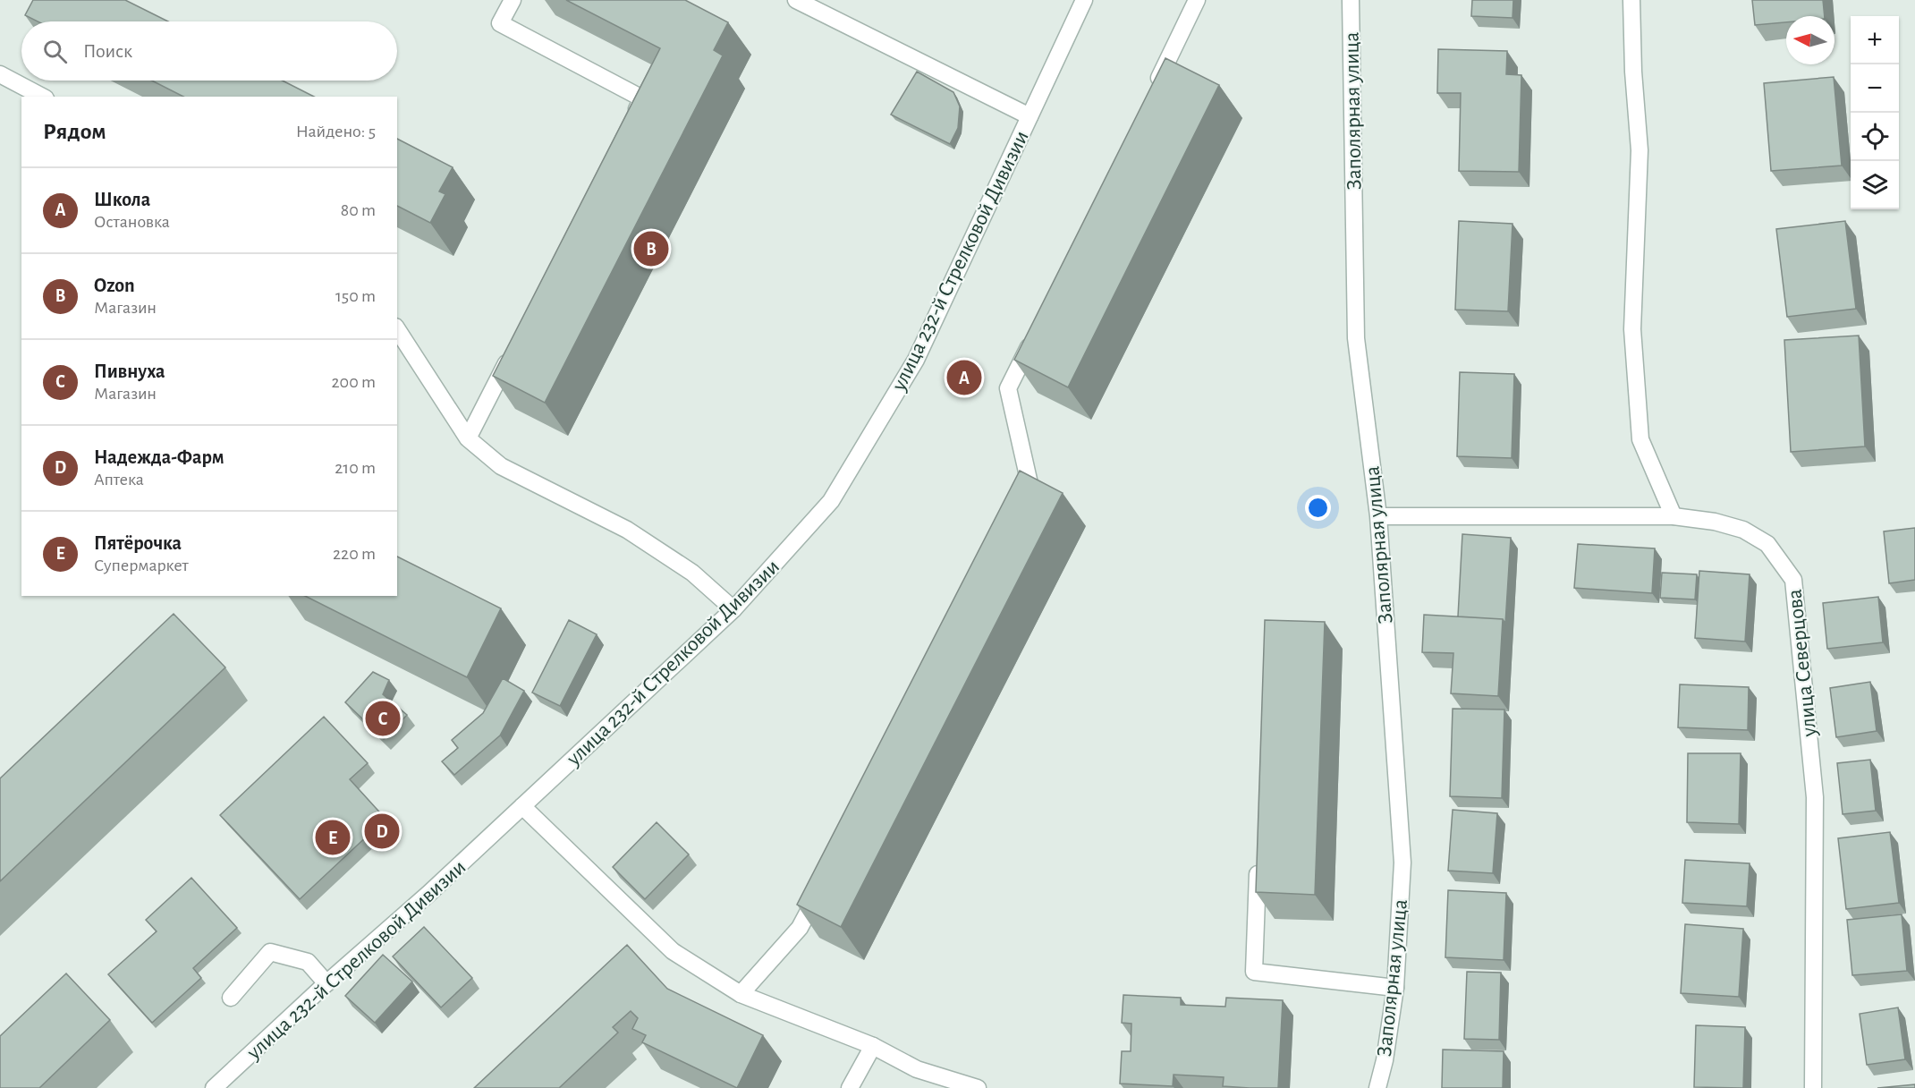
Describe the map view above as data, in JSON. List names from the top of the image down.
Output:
{
  "streets": {
    "street": ["Заполярная улица", "улица 232-й Стрелковой Дивизии", "улица Северцова"]
  },
  "crossings": [
    ["Заполярная улица", "улица Северцова"]
  ],
  "north": "left",
  "page": {
    "map_buttons": ["+", "−"],
    "search": "Поиск",
    "heading": ["Рядом", "Найдено: 5"],
    "list": [
      {
        "mark": "A",
        "name": "Школа",
        "note": "Остановка",
        "value": "80 m"
      },
      {
        "mark": "B",
        "name": "Ozon",
        "note": "Магазин",
        "value": "150 m"
      },
      {
        "mark": "C",
        "name": "Пивнуха",
        "note": "Магазин",
        "value": "200 m"
      },
      {
        "mark": "D",
        "name": "Надежда-Фарм",
        "note": "Аптека",
        "value": "210 m"
      },
      {
        "mark": "E",
        "name": "Пятёрочка",
        "note": "Супермаркет",
        "value": "220 m"
      }
    ],
    "pins": [
      "B",
      "A",
      "C",
      "D",
      "E"
    ]
  }
}
